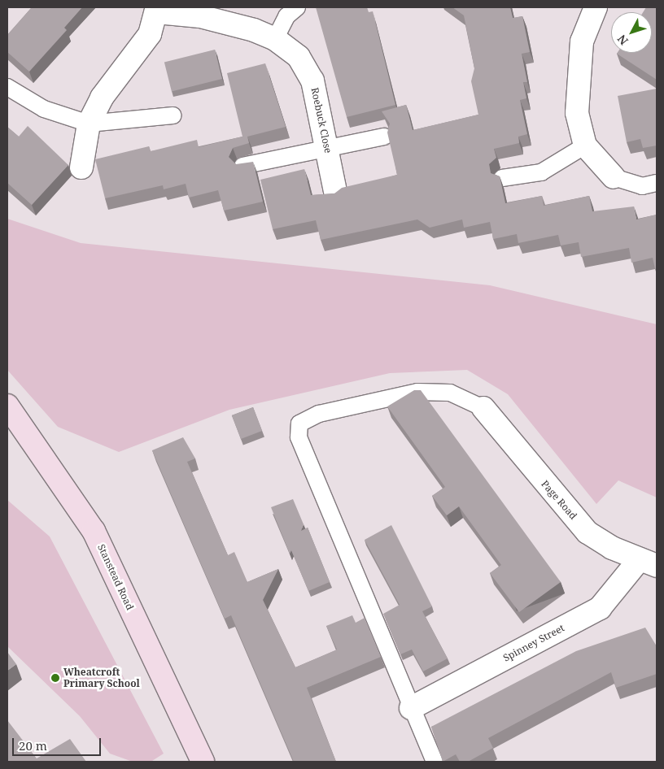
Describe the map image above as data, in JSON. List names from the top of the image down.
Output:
{
  "streets": {
    "main road": ["Stanstead Road"],
    "street": ["Roebuck Close", "Page Road", "Spinney Street"]
  },
  "crossings": [
    ["Page Road", "Spinney Street"]
  ],
  "places": ["Wheatcroft Primary School"],
  "scale_bar": "20 m",
  "north": "bottom left"
}
